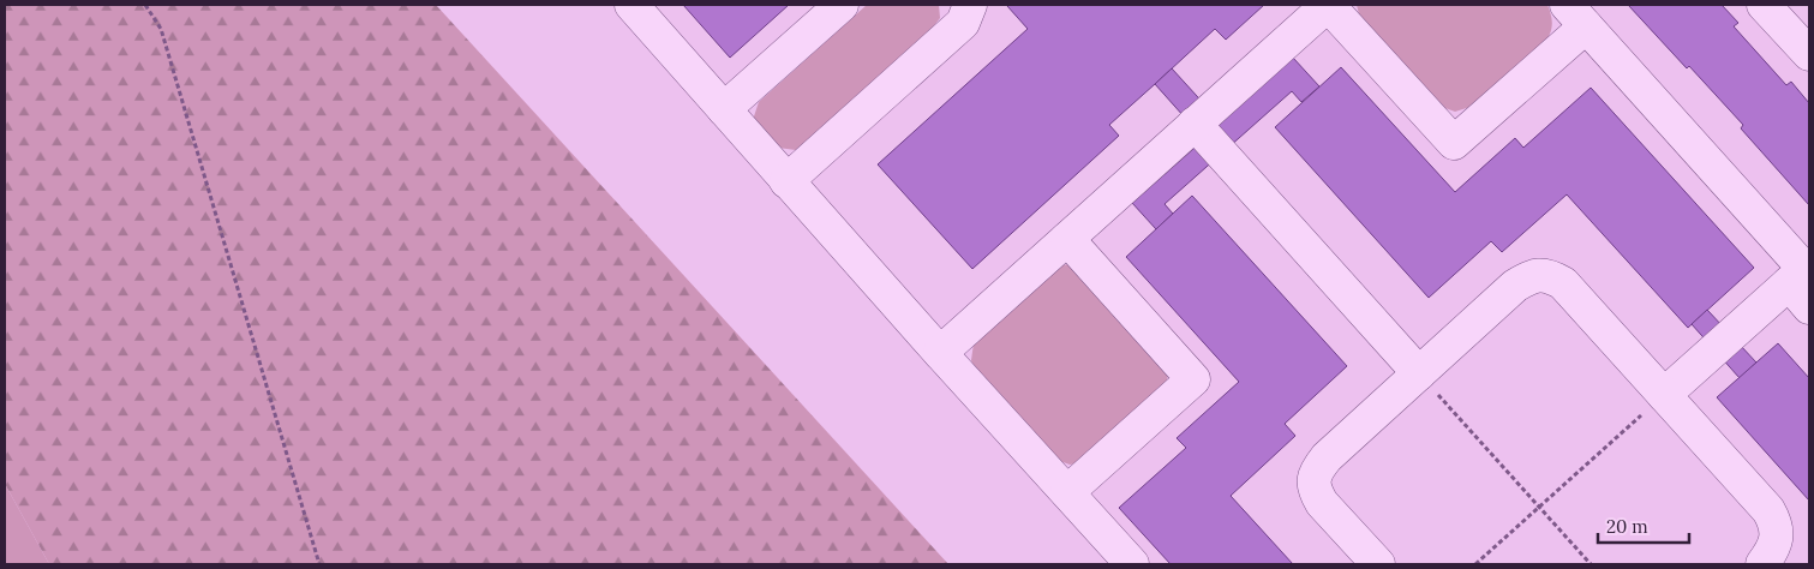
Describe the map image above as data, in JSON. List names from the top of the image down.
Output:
{
  "scale_bar": "20 m"
}
